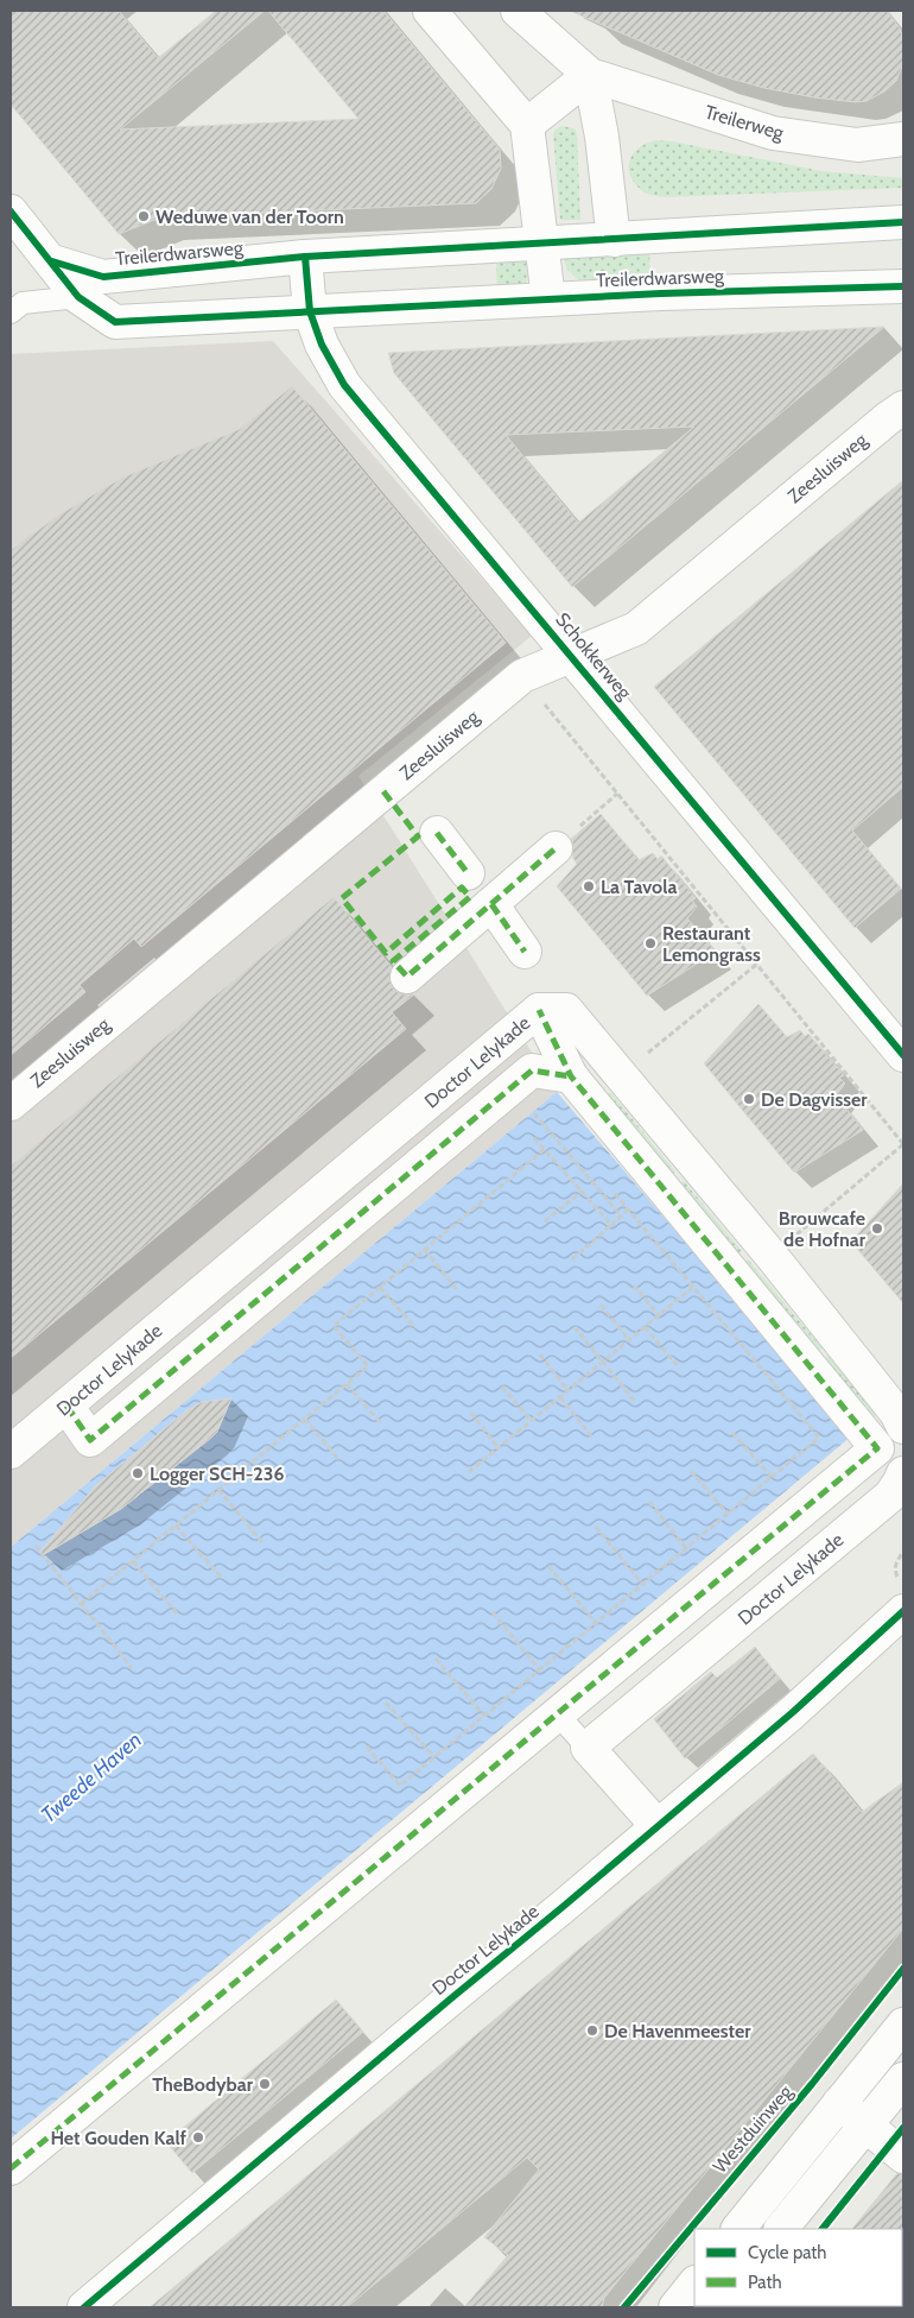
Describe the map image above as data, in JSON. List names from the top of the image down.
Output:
{
  "streets": {
    "street": [
      "Treilerweg",
      "Treilerdwarsweg",
      "Zeesluisweg",
      "Schokkerweg",
      "Doctor Lelykade"
    ],
    "cycle path": ["Westduinweg"]
  },
  "crossings": [
    ["Treilerdwarsweg", "Schokkerweg"],
    ["Zeesluisweg", "Schokkerweg"]
  ],
  "water": ["Tweede Haven"],
  "places": [
    "Weduwe van der Toorn",
    "La Tavola",
    "Restaurant Lemongrass",
    "De Dagvisser",
    "Brouwcafe de Hofnar",
    "Logger SCH-236",
    "De Havenmeester",
    "TheBodybar",
    "Het Gouden Kalf"
  ],
  "legend": ["Cycle path", "Path"]
}
